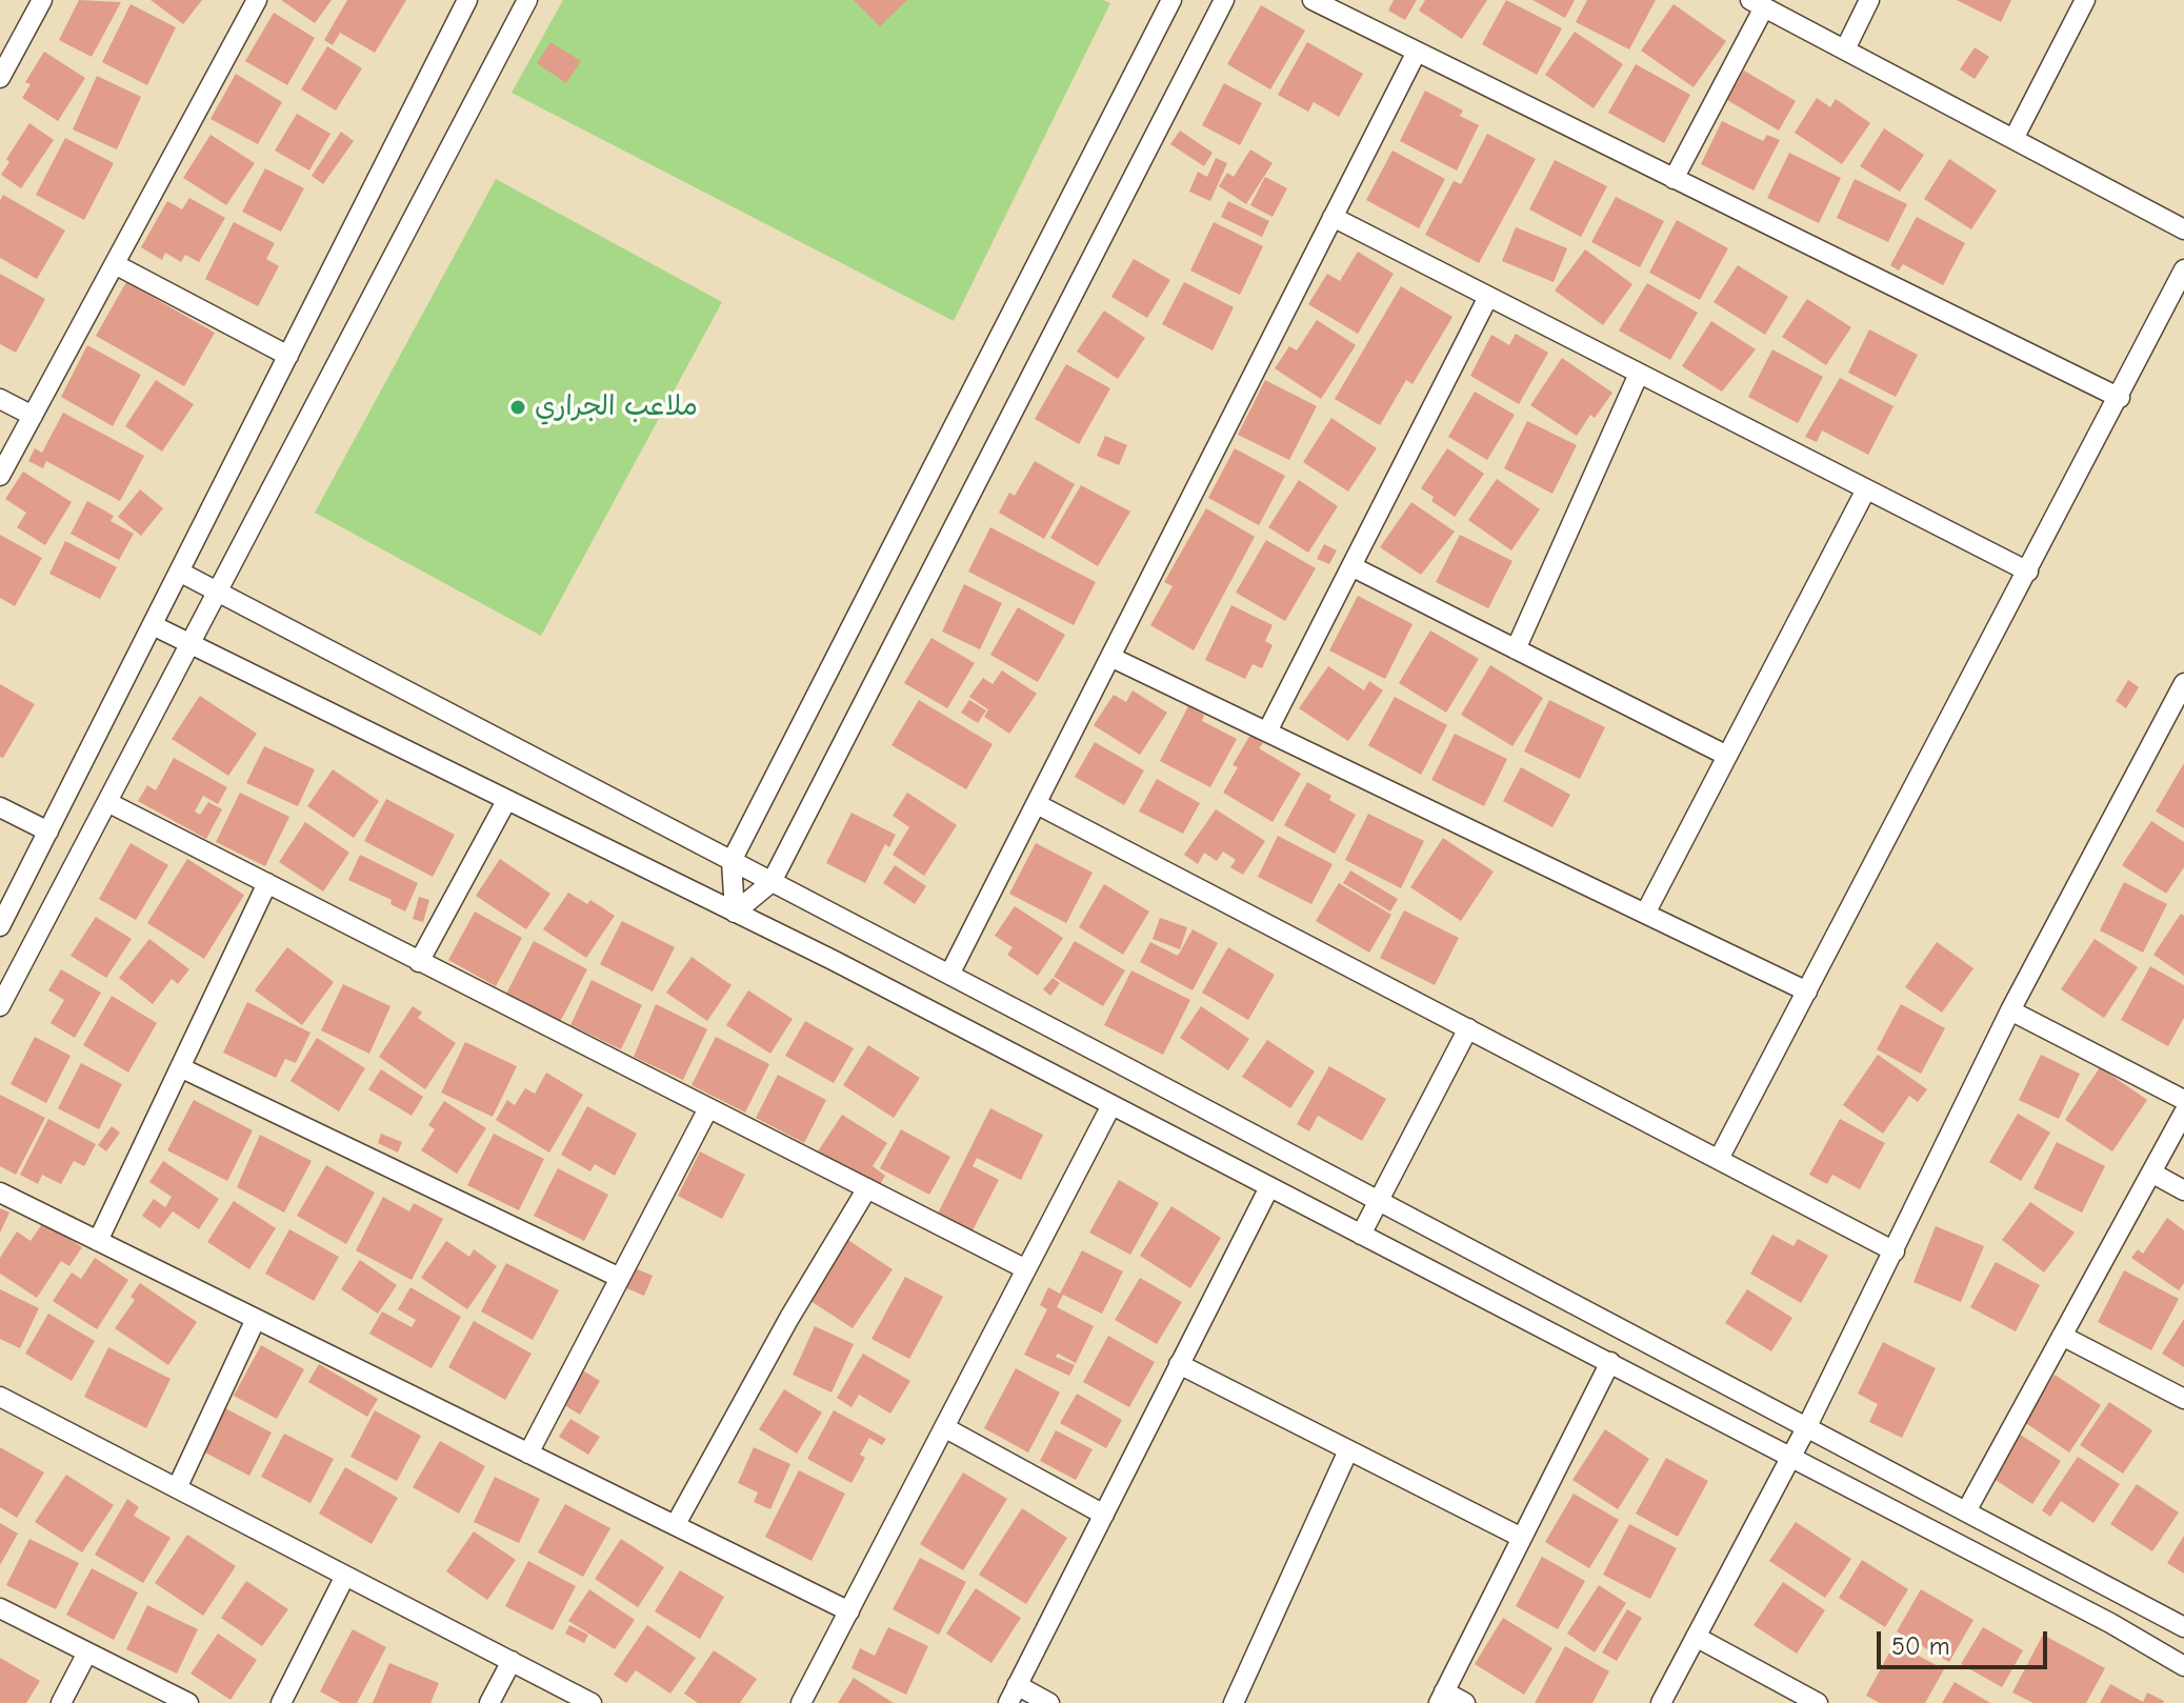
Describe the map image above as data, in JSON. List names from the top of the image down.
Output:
{
  "places": ["ملاعب الجراري"],
  "scale_bar": "50 m"
}
